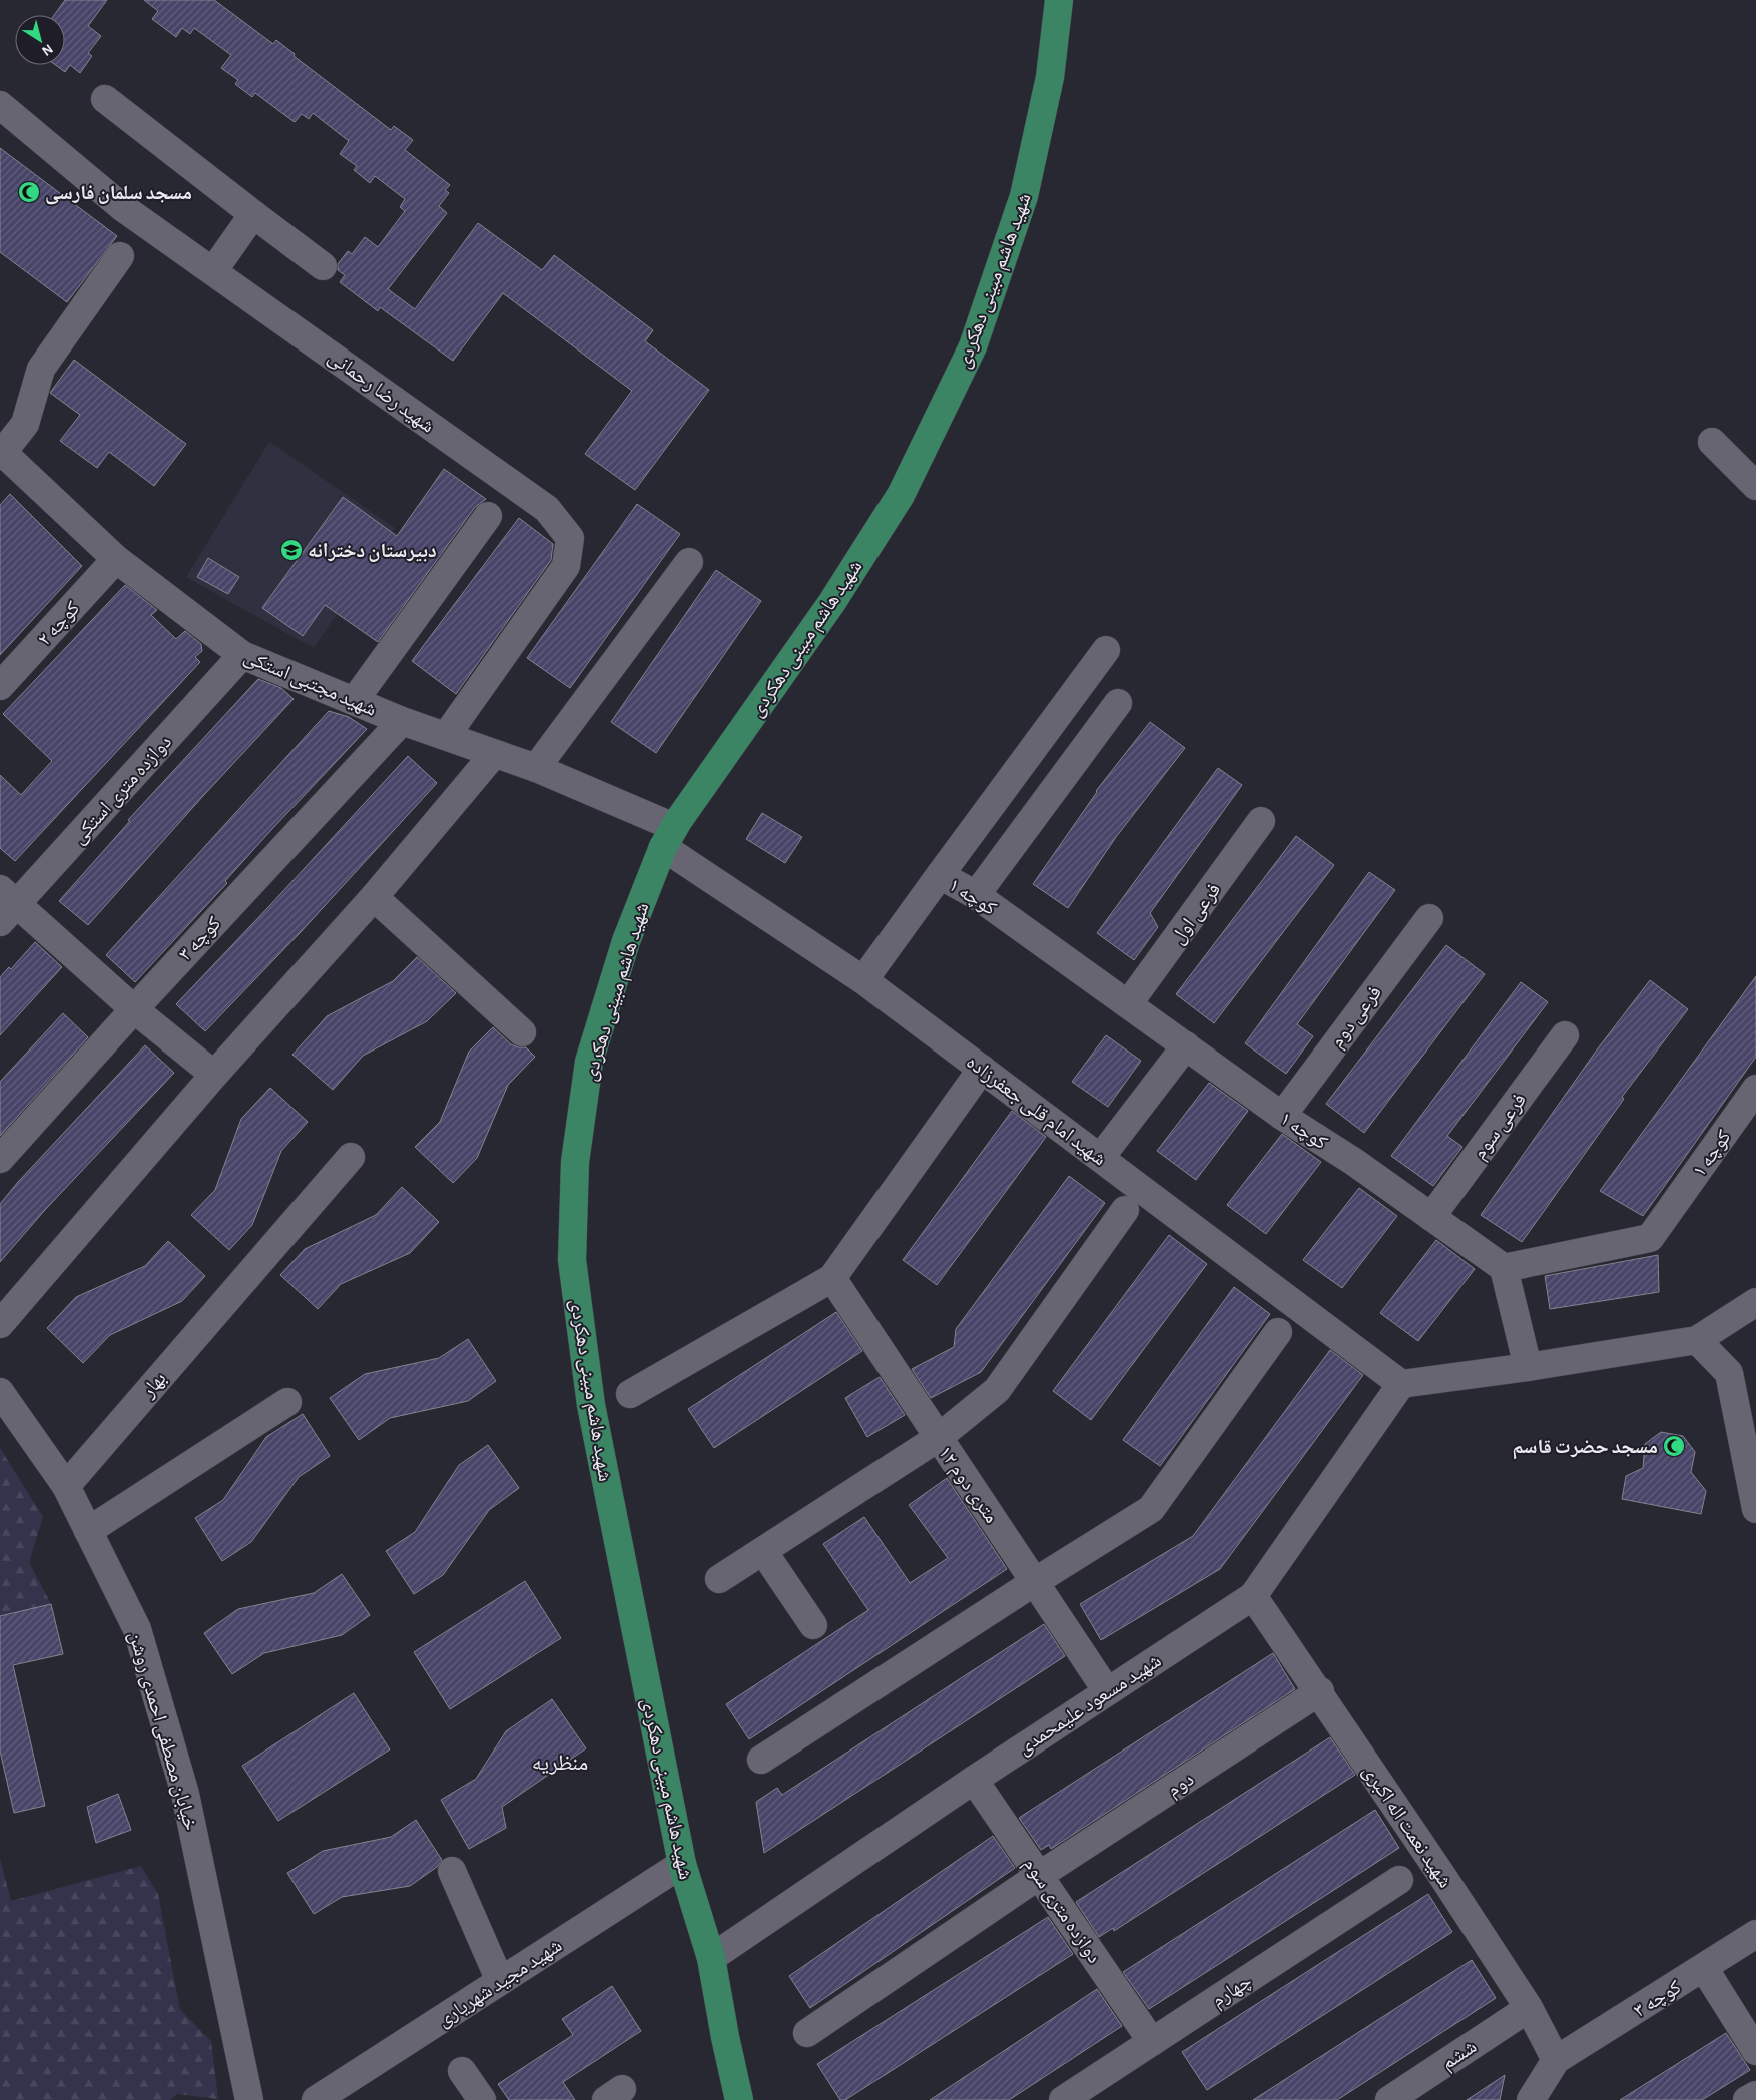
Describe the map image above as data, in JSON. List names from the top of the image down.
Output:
{
  "streets": {
    "main road": ["شهید هاشم مبینی دهکردی"],
    "street": [
      "شهید رضا رحمانی",
      "کوچه ۲",
      "شهید مجتبی استکی",
      "دوازده متری استکی",
      "کوچه ۱",
      "فرعی اول",
      "کوچه ۳",
      "فرعی دوم",
      "شهید امام قلی جعفرزاده",
      "فرعی سوم",
      "بهار",
      "۱۲ متری دوم",
      "شهید مسعود علیمحمدی",
      "خیابان مصطفی احمدی روشن",
      "دوم",
      "شهید نعمت اله اکبری",
      "دوازده متری سوم",
      "شهید مجید شهریاری",
      "چهارم",
      "ششم"
    ]
  },
  "crossings": [
    ["شهید هاشم مبینی دهکردی", "شهید مجتبی استکی"],
    ["شهید هاشم مبینی دهکردی", "شهید امام قلی جعفرزاده"],
    ["شهید هاشم مبینی دهکردی", "شهید مسعود علیمحمدی"],
    ["شهید هاشم مبینی دهکردی", "شهید مجید شهریاری"],
    ["شهید رضا رحمانی", "شهید مجتبی استکی"],
    ["کوچه ۲", "شهید مجتبی استکی"],
    ["شهید مجتبی استکی", "دوازده متری استکی"],
    ["شهید مجتبی استکی", "کوچه ۳"],
    ["شهید مجتبی استکی", "شهید امام قلی جعفرزاده"],
    ["کوچه ۱", "فرعی اول"],
    ["کوچه ۱", "فرعی دوم"],
    ["کوچه ۱", "شهید امام قلی جعفرزاده"],
    ["کوچه ۱", "فرعی سوم"],
    ["کوچه ۳", "شهید نعمت اله اکبری"],
    ["شهید امام قلی جعفرزاده", "شهید مسعود علیمحمدی"],
    ["بهار", "خیابان مصطفی احمدی روشن"],
    ["۱۲ متری دوم", "شهید مسعود علیمحمدی"],
    ["شهید مسعود علیمحمدی", "شهید نعمت اله اکبری"],
    ["شهید مسعود علیمحمدی", "دوازده متری سوم"],
    ["دوم", "شهید نعمت اله اکبری"],
    ["دوم", "دوازده متری سوم"],
    ["شهید نعمت اله اکبری", "ششم"],
    ["دوازده متری سوم", "چهارم"]
  ],
  "districts": ["منظریه"],
  "places": {
    "mosque": ["مسجد سلمان فارسی", "مسجد حضرت قاسم"],
    "school or university": ["دبیرستان دخترانه"]
  },
  "north": "bottom right"
}
